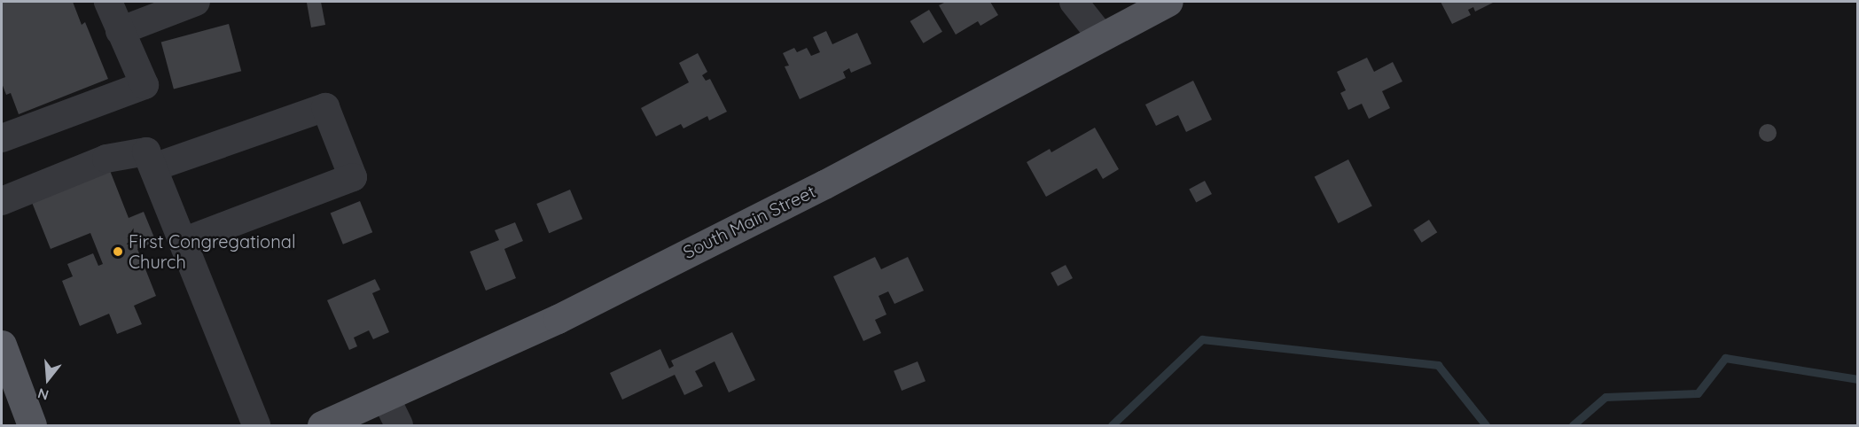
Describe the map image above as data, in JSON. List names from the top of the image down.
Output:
{
  "streets": {
    "main road": ["South Main Street"]
  },
  "places": ["First Congregational Church"],
  "north": "bottom"
}
